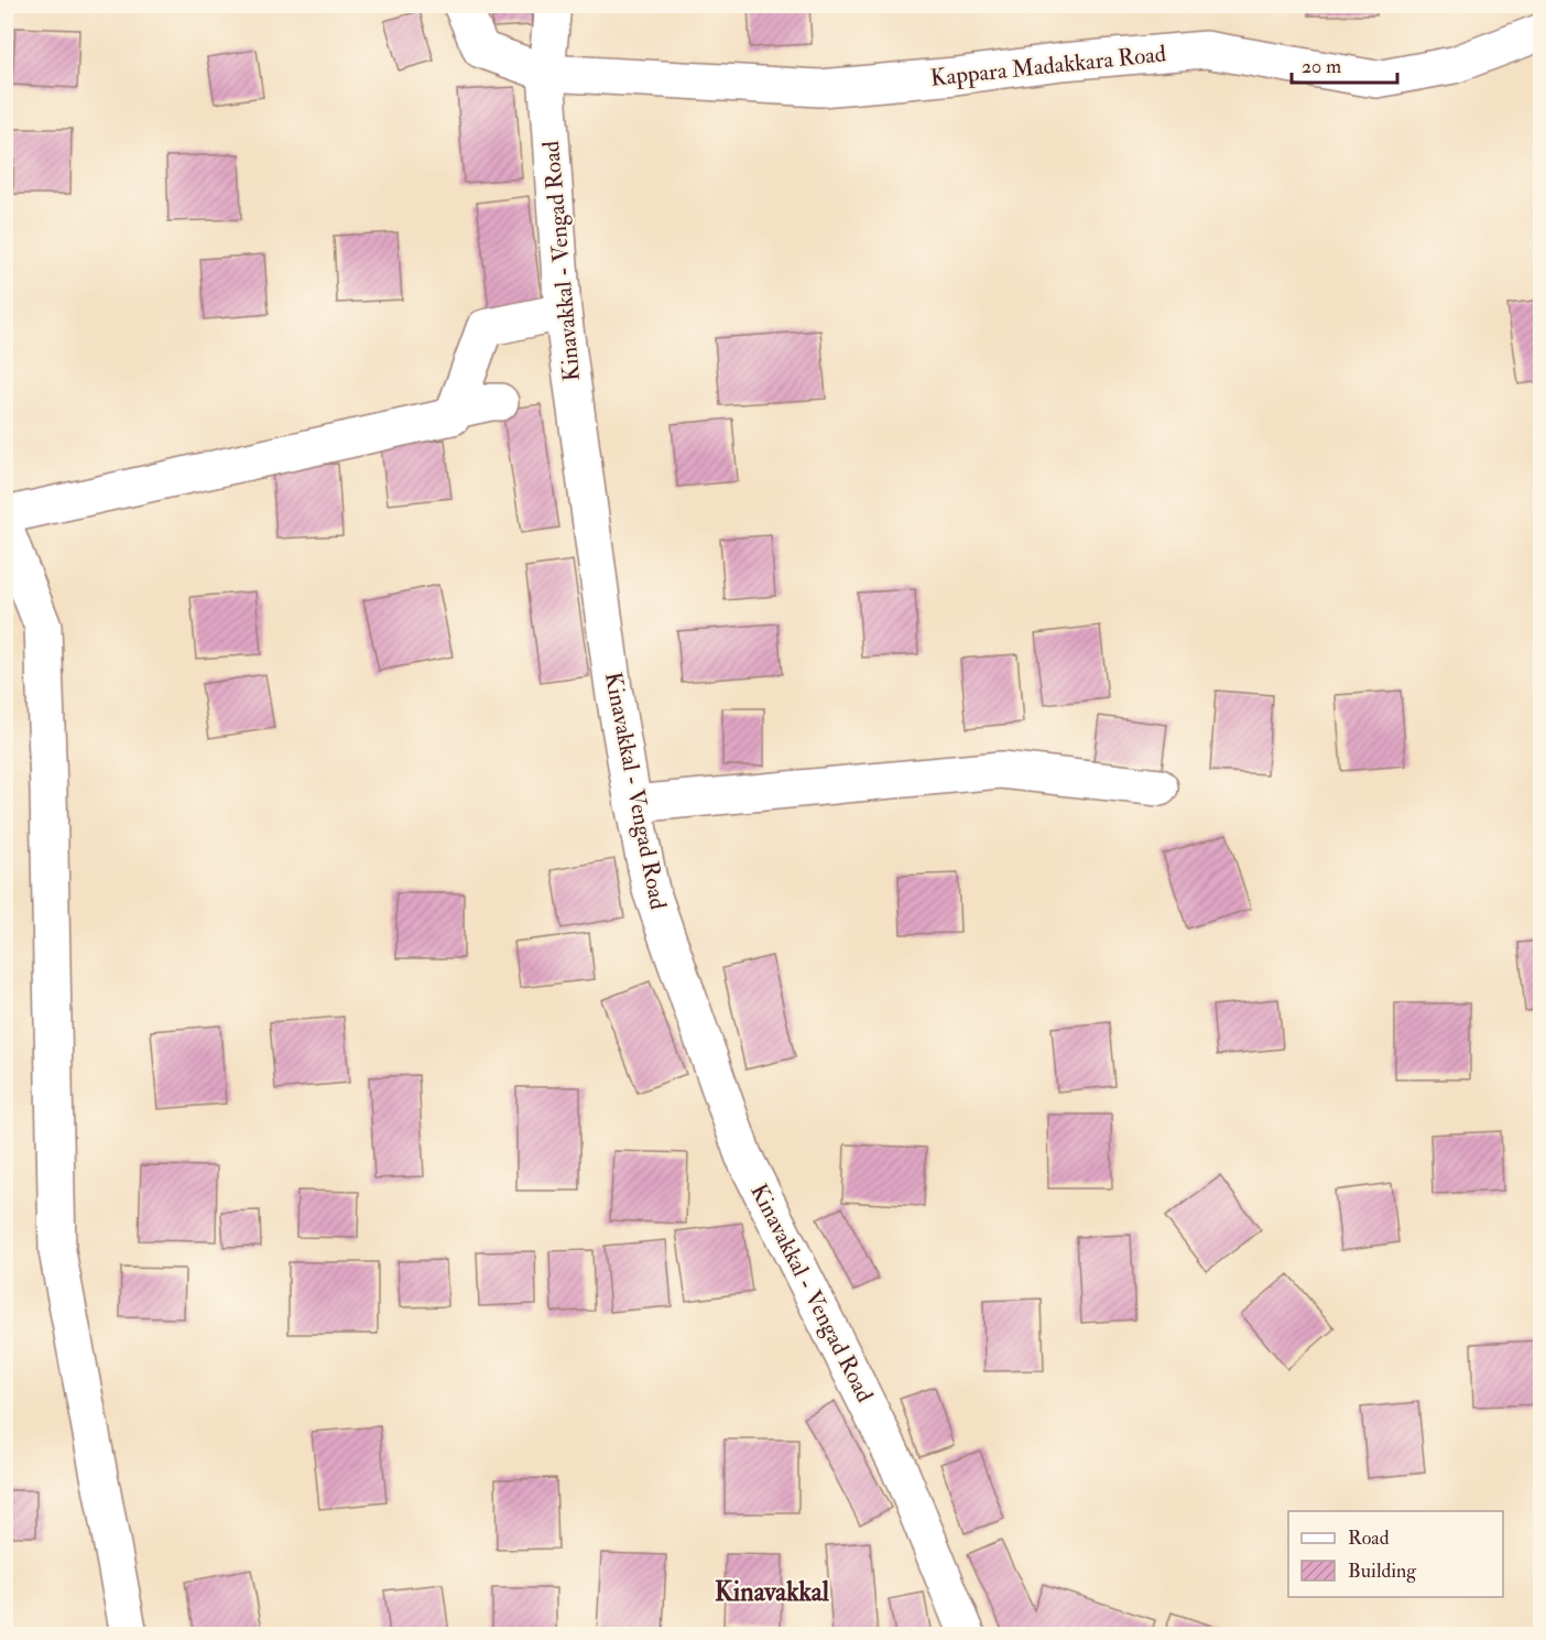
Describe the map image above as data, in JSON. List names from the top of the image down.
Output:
{
  "streets": {
    "street": ["Kappara Madakkara Road", "Kinavakkal - Vengad Road"]
  },
  "crossings": [
    ["Kappara Madakkara Road", "Kinavakkal - Vengad Road"]
  ],
  "districts": ["Kinavakkal"],
  "legend": ["Road", "Building"],
  "scale_bar": "20 m"
}
